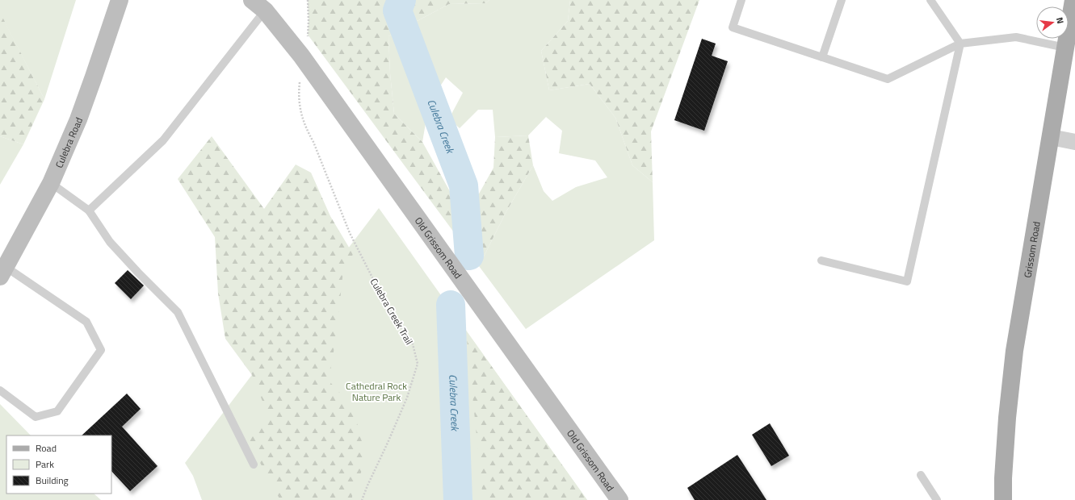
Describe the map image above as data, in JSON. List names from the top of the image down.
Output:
{
  "streets": {
    "main road": ["Grissom Road"],
    "street": ["Culebra Road", "Old Grissom Road"],
    "path": ["Culebra Creek Trail"]
  },
  "water": ["Culebra Creek"],
  "parks": ["Cathedral Rock Nature Park"],
  "legend": ["Road", "Park", "Building"],
  "north": "right"
}
